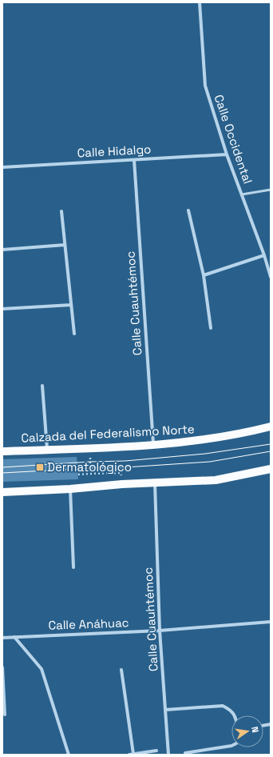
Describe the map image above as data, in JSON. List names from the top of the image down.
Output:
{
  "streets": {
    "main road": ["Calzada del Federalismo Norte"],
    "street": [
      "Calle Occidental",
      "Calle Hidalgo",
      "Calle Cuauhtémoc",
      "Calle Anáhuac"
    ]
  },
  "crossings": [
    ["Calle Occidental", "Calle Hidalgo"],
    ["Calle Hidalgo", "Calle Cuauhtémoc"],
    ["Calle Cuauhtémoc", "Calzada del Federalismo Norte"],
    ["Calle Cuauhtémoc", "Calle Anáhuac"]
  ],
  "places": {
    "transit": ["Dermatológico"]
  },
  "north": "right"
}
